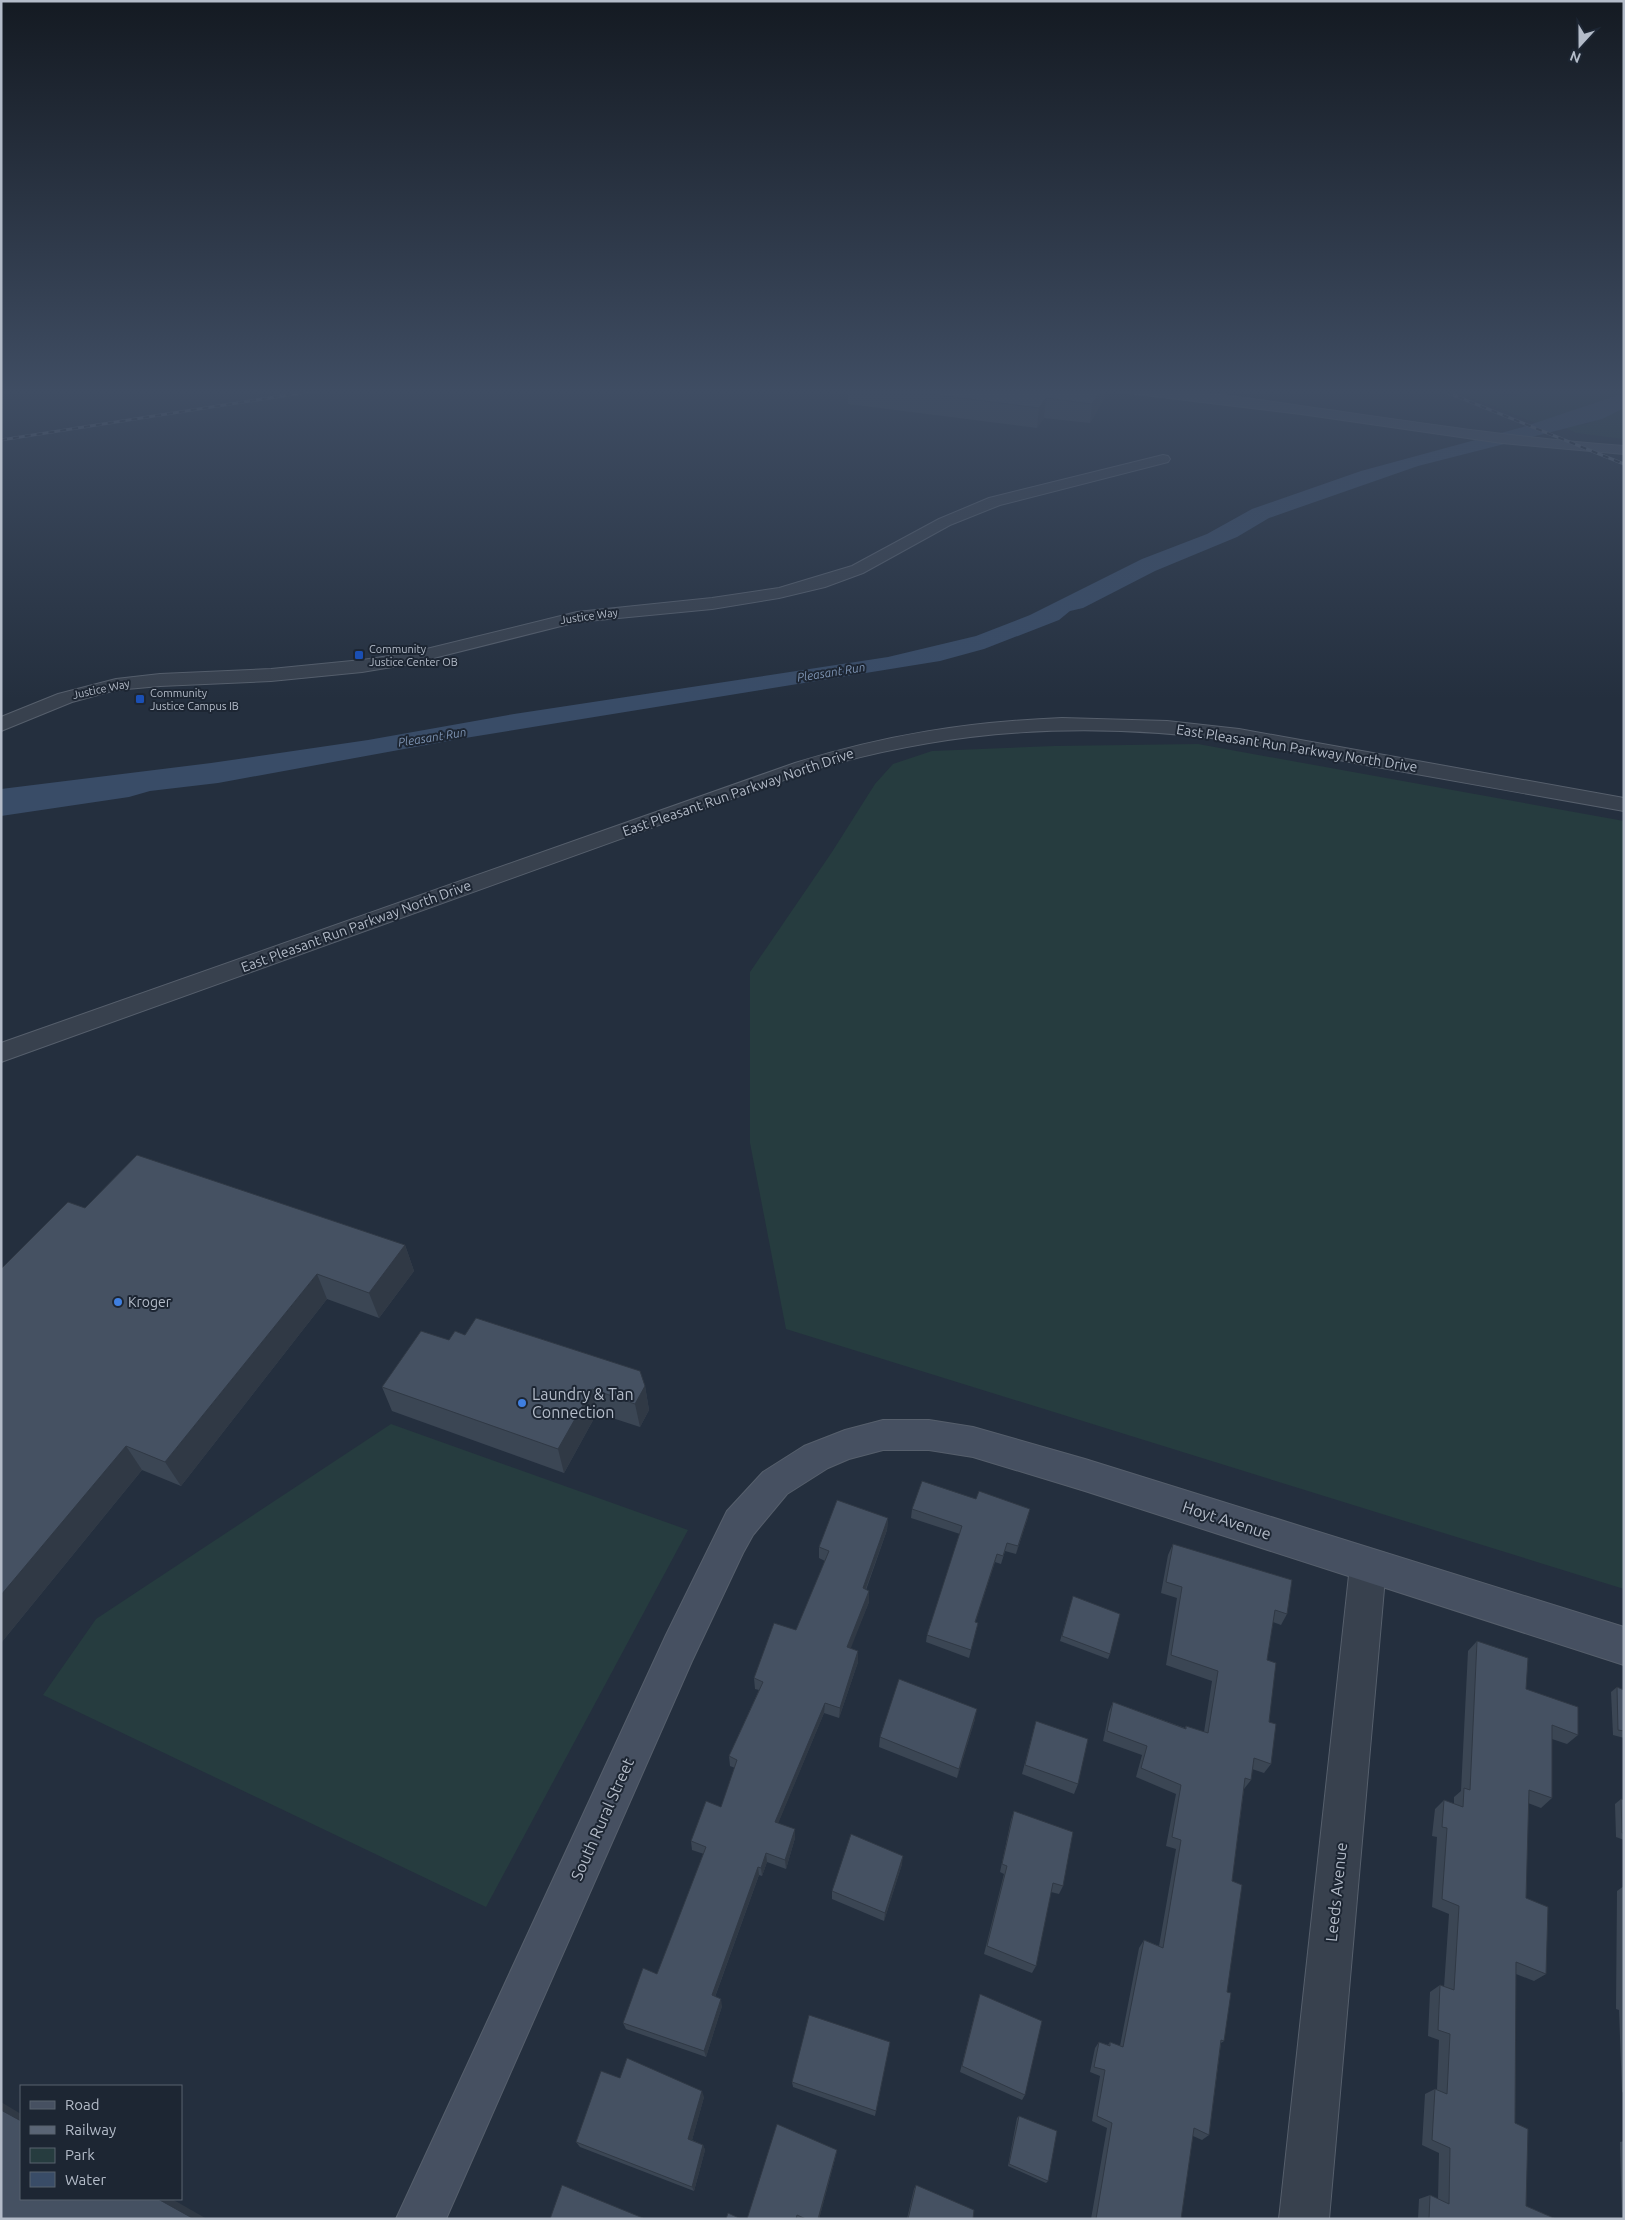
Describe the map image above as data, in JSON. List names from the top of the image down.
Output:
{
  "streets": {
    "main road": ["Hoyt Avenue", "South Rural Street"],
    "street": ["Justice Way", "East Pleasant Run Parkway North Drive", "Leeds Avenue"]
  },
  "crossings": [
    ["Hoyt Avenue", "South Rural Street"],
    ["Hoyt Avenue", "Leeds Avenue"]
  ],
  "water": ["Pleasant Run"],
  "places": {
    "transit": ["Community Justice Center OB", "Community Justice Campus IB"],
    "other": ["Kroger", "Laundry & Tan Connection"]
  },
  "legend": [
    "Road",
    "Railway",
    "Park",
    "Water"
  ],
  "north": "bottom"
}
